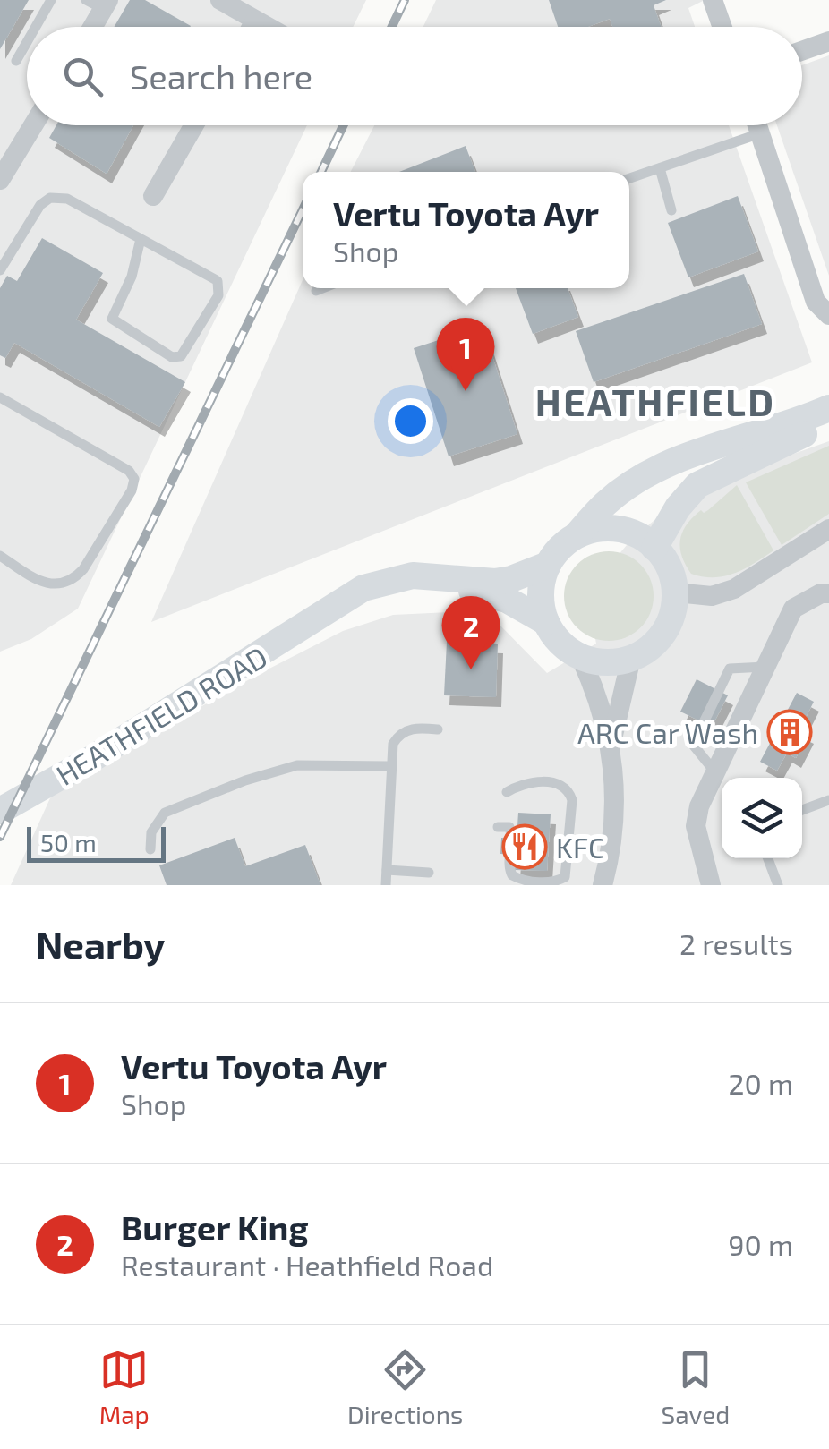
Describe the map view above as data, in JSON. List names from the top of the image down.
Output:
{
  "streets": {
    "main road": ["HEATHFIELD ROAD"]
  },
  "districts": ["HEATHFIELD"],
  "places": {
    "building": ["ARC Car Wash"],
    "restaurant": ["KFC"]
  },
  "scale_bar": "50 m",
  "page": {
    "search": "Search here",
    "popup": ["Vertu Toyota Ayr", "Shop"],
    "pins": ["1", "2"],
    "scale": "50 m",
    "heading": ["Nearby", "2 results"],
    "list": [
      {
        "mark": "1",
        "name": "Vertu Toyota Ayr",
        "note": "Shop",
        "value": "20 m"
      },
      {
        "mark": "2",
        "name": "Burger King",
        "note": "Restaurant · Heathfield Road",
        "value": "90 m"
      }
    ],
    "nav": ["Map", "Directions", "Saved"]
  }
}
